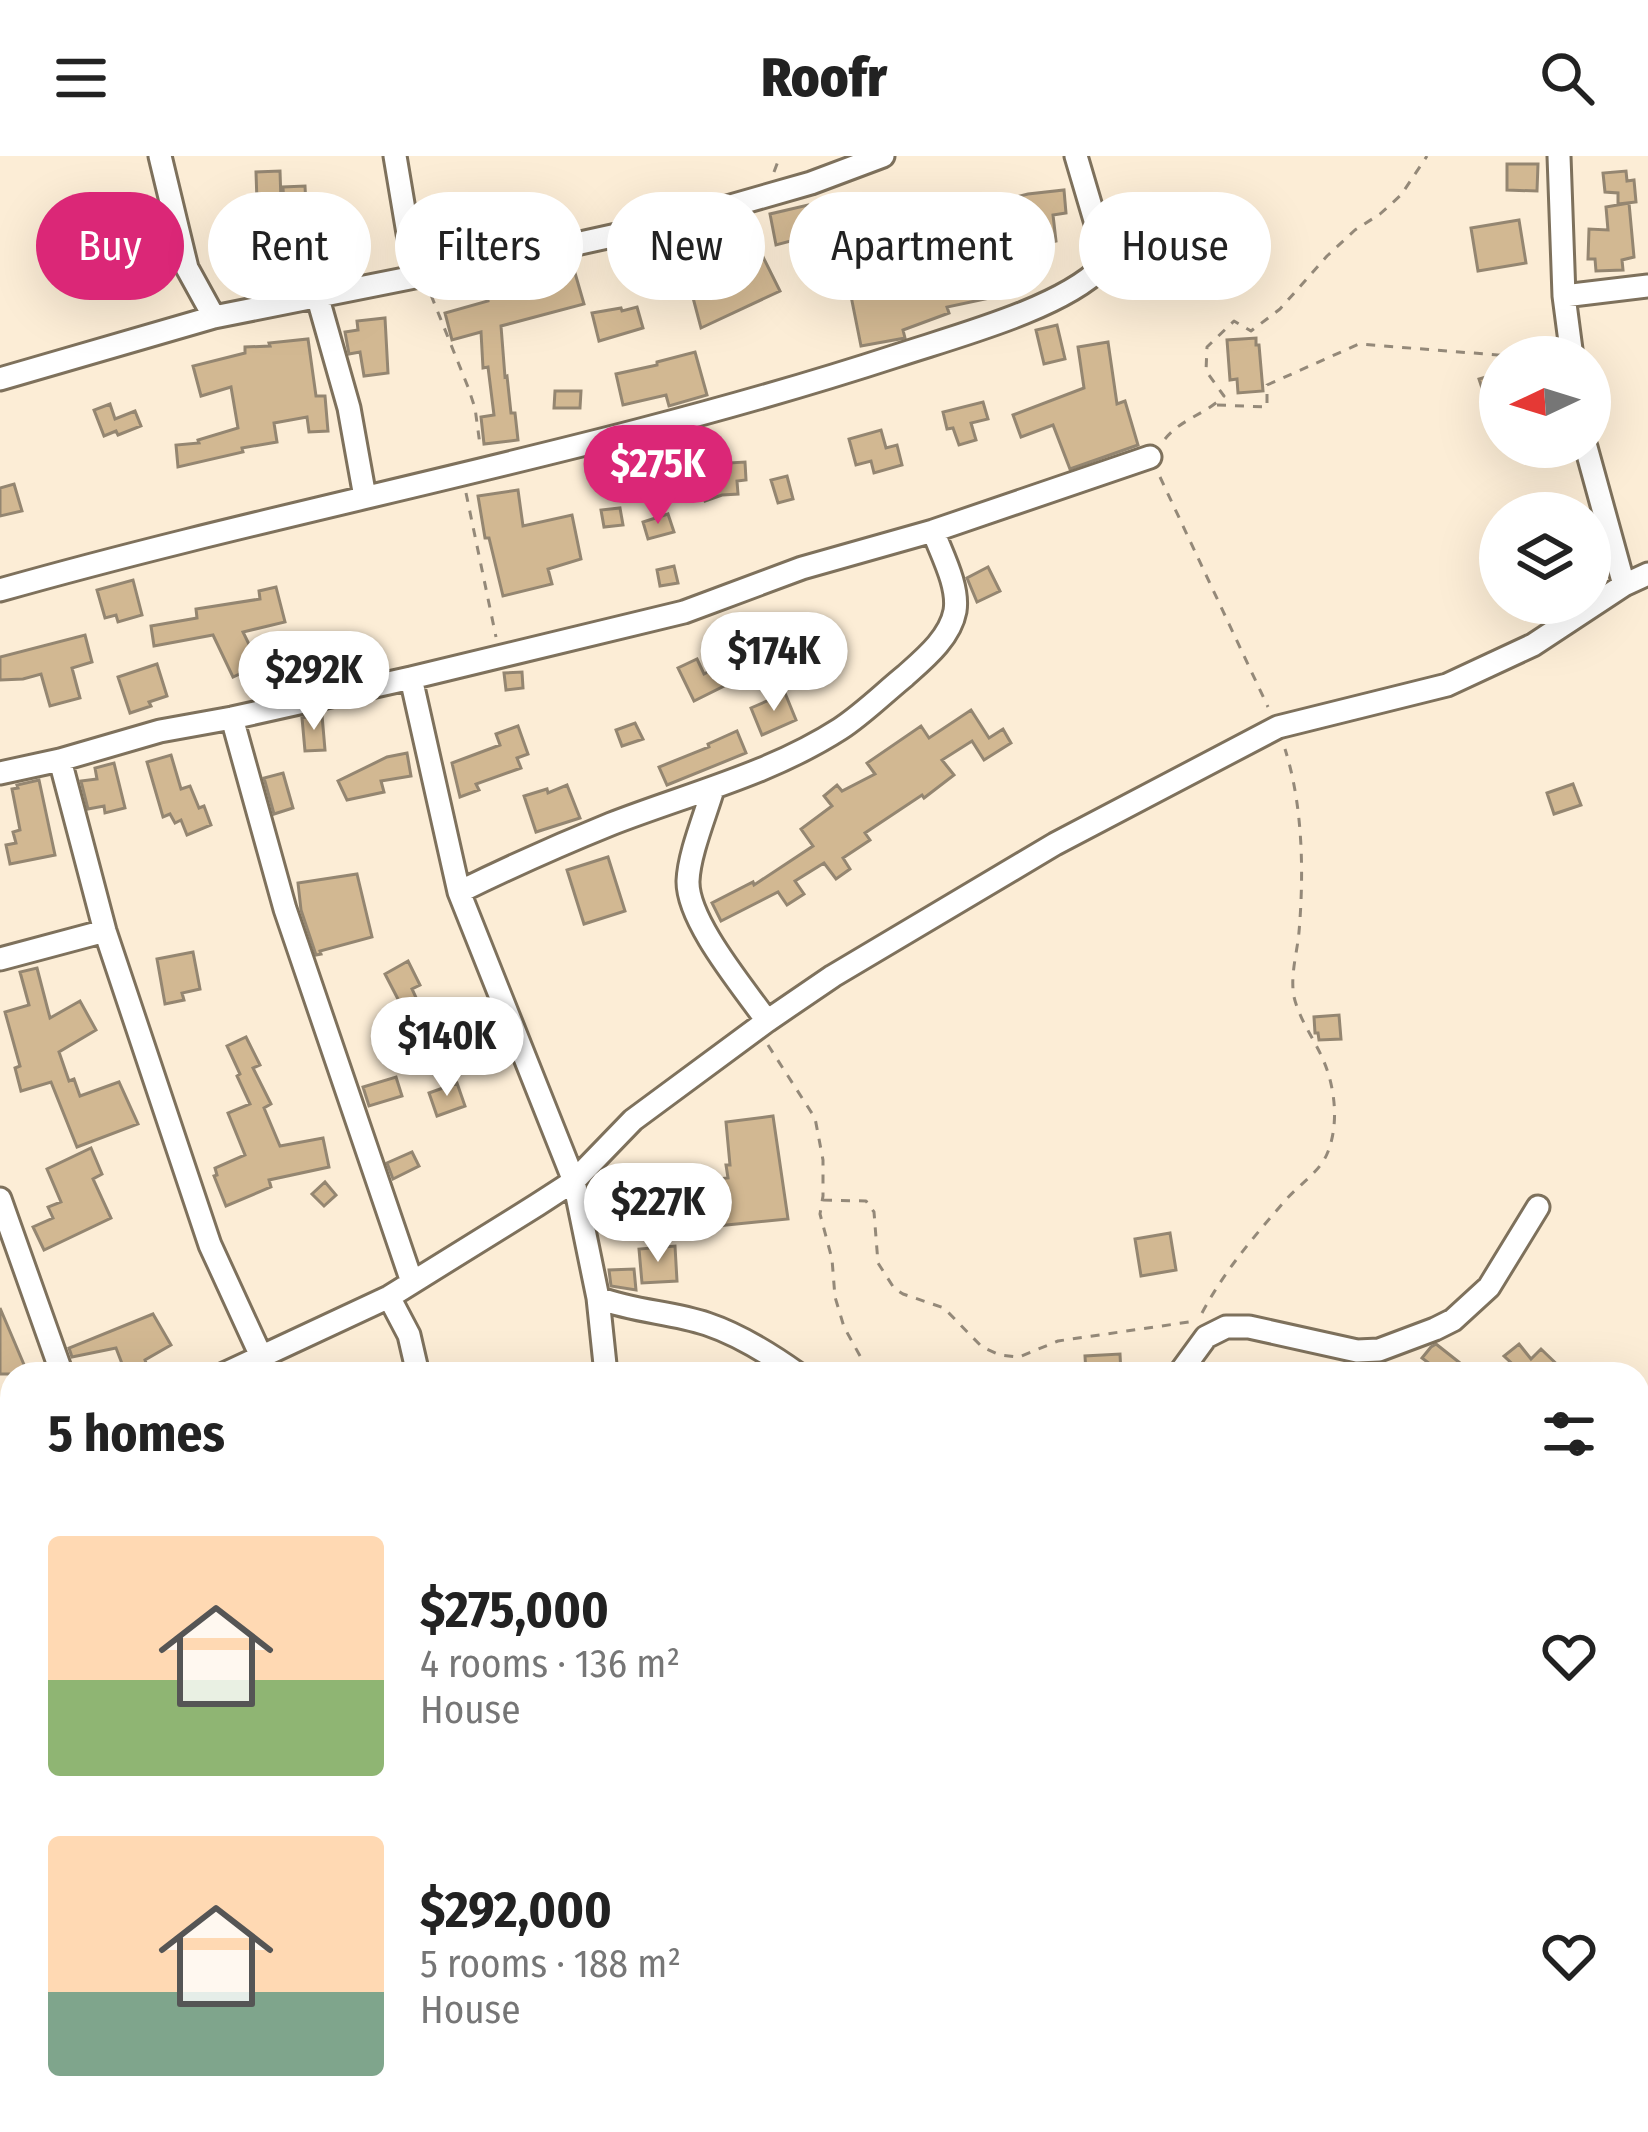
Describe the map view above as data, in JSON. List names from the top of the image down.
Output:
{
  "north": "left",
  "page": {
    "header": "Roofr",
    "chip": [
      "Buy",
      "Rent",
      "Filters",
      "New",
      "Apartment",
      "House"
    ],
    "price": [
      "$275K",
      "$174K",
      "$292K",
      "$140K",
      "$227K"
    ],
    "heading": "5 homes",
    "list": [
      {
        "name": "$275,000",
        "note": "4 rooms · 136 m² · House"
      },
      {
        "name": "$292,000",
        "note": "5 rooms · 188 m² · House"
      }
    ]
  }
}
